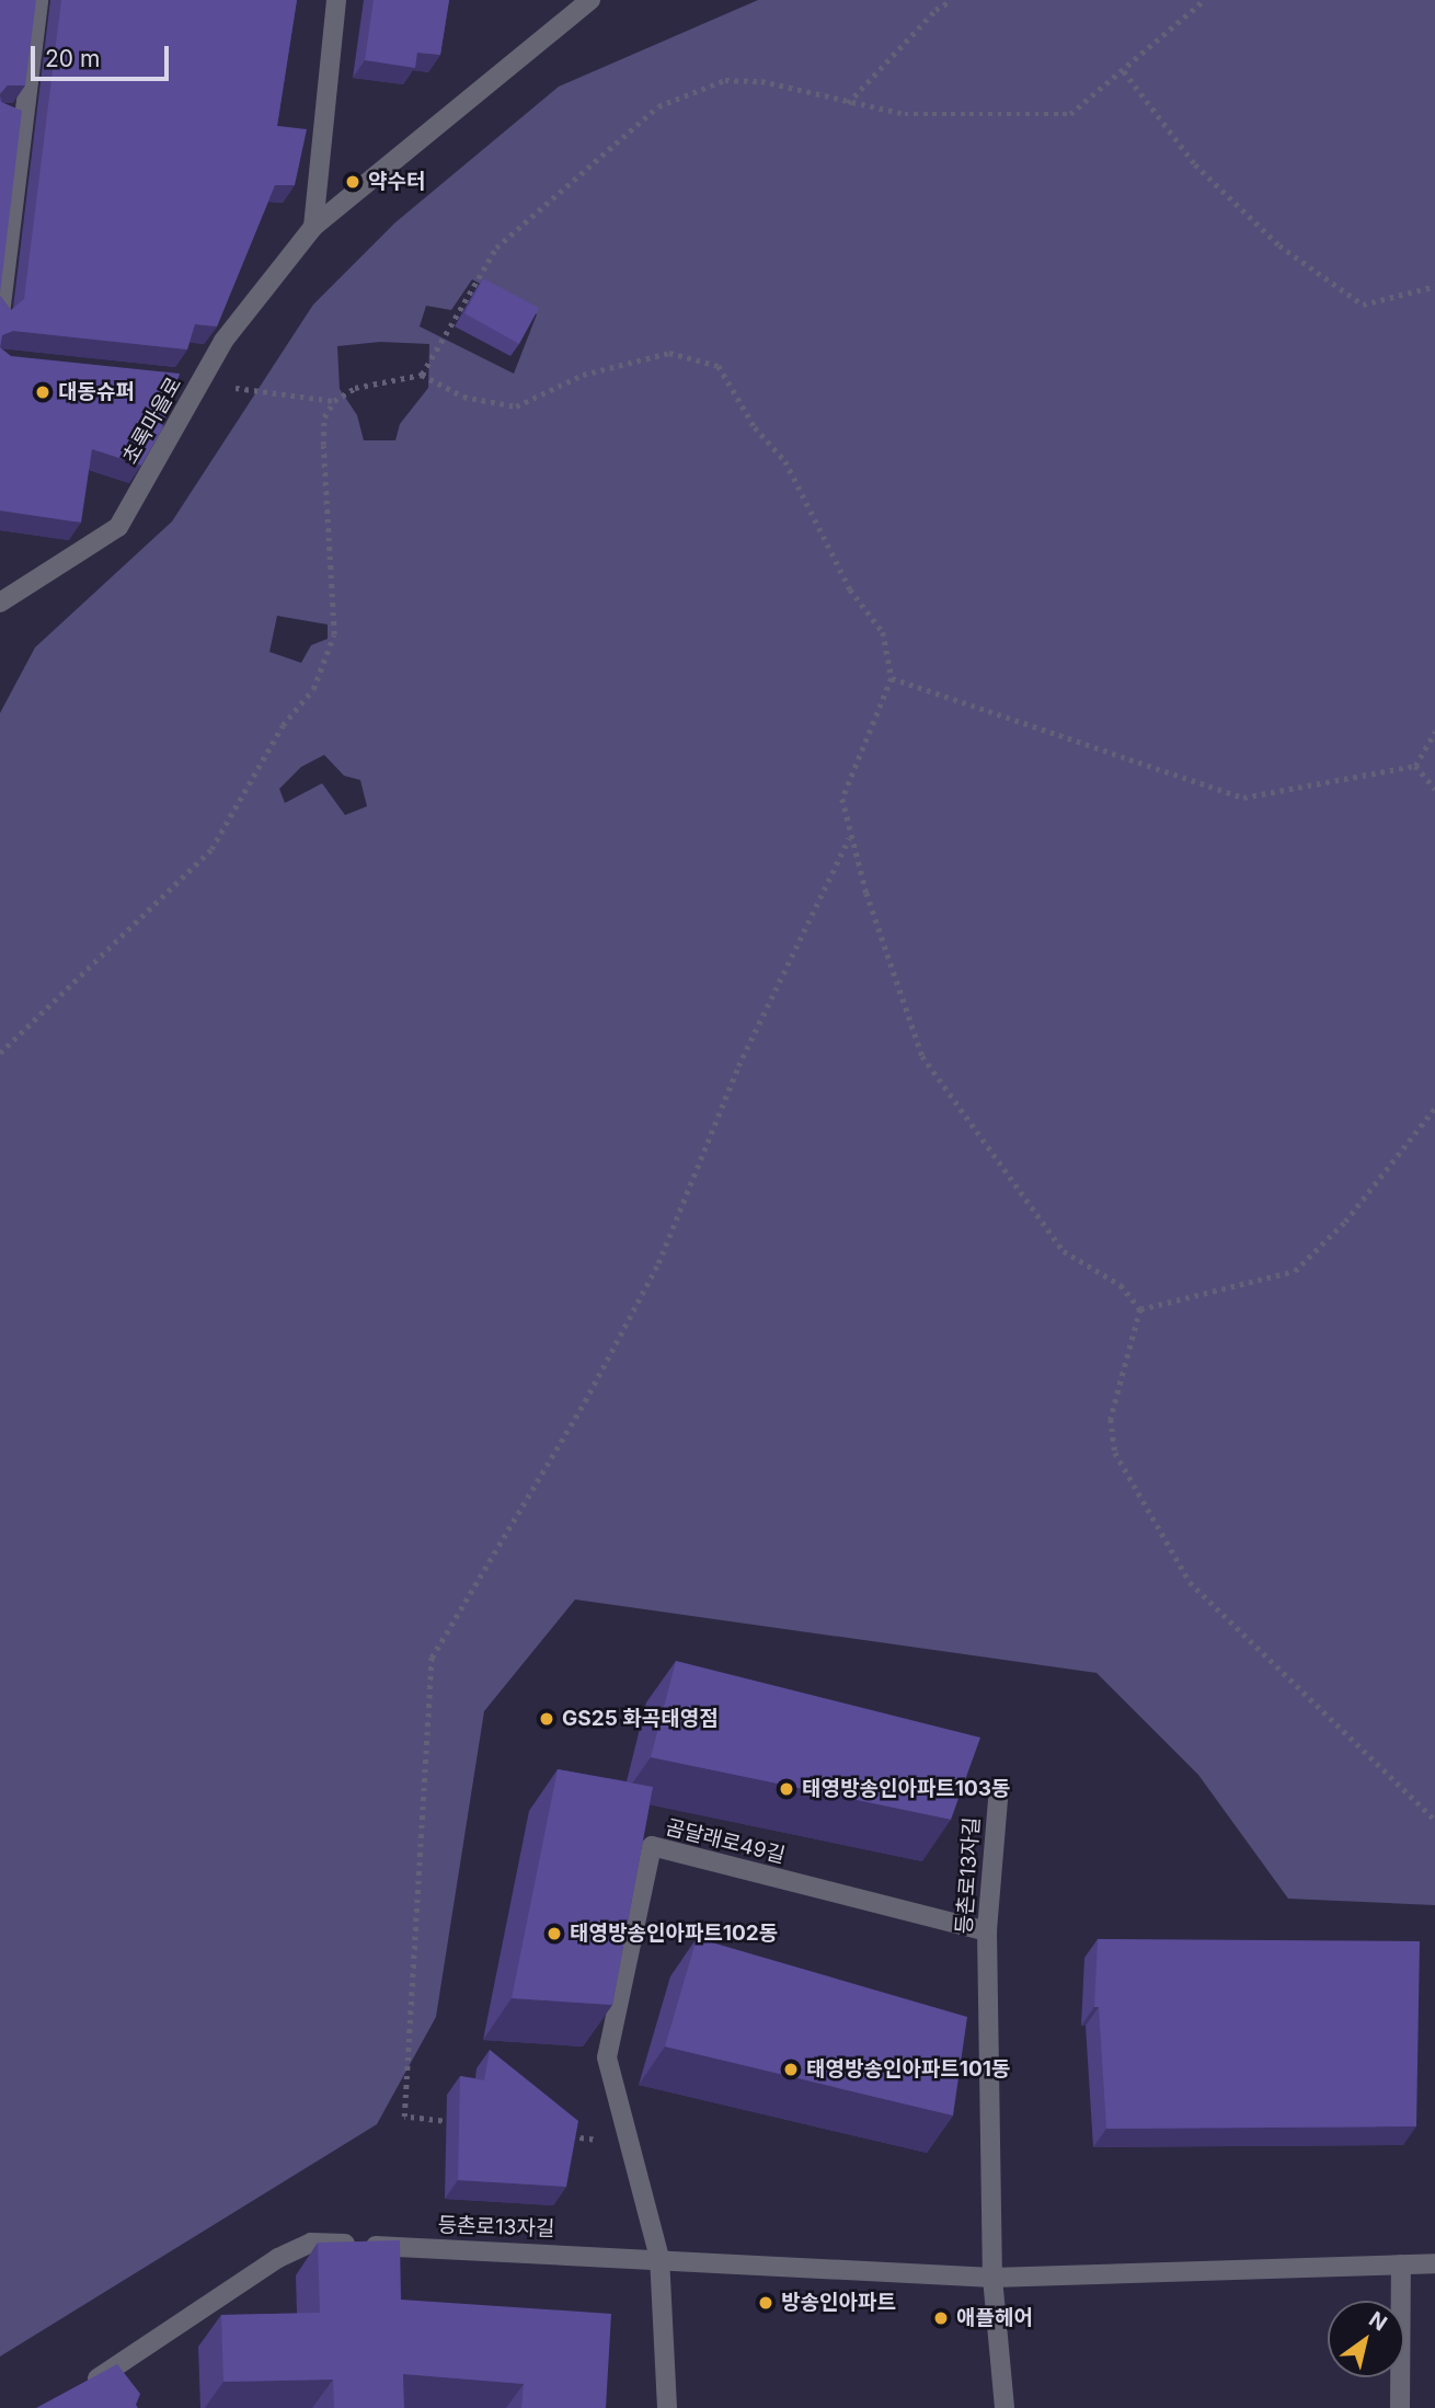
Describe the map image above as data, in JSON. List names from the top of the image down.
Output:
{
  "streets": {
    "street": ["초록마을로", "곰달래로49길", "등촌로13자길"]
  },
  "crossings": [
    ["곰달래로49길", "등촌로13자길"]
  ],
  "places": [
    "약수터",
    "대동슈퍼",
    "GS25 화곡태영점",
    "태영방송인아파트103동",
    "태영방송인아파트102동",
    "태영방송인아파트101동",
    "방송인아파트",
    "애플헤어"
  ],
  "scale_bar": "20 m",
  "north": "top right"
}
